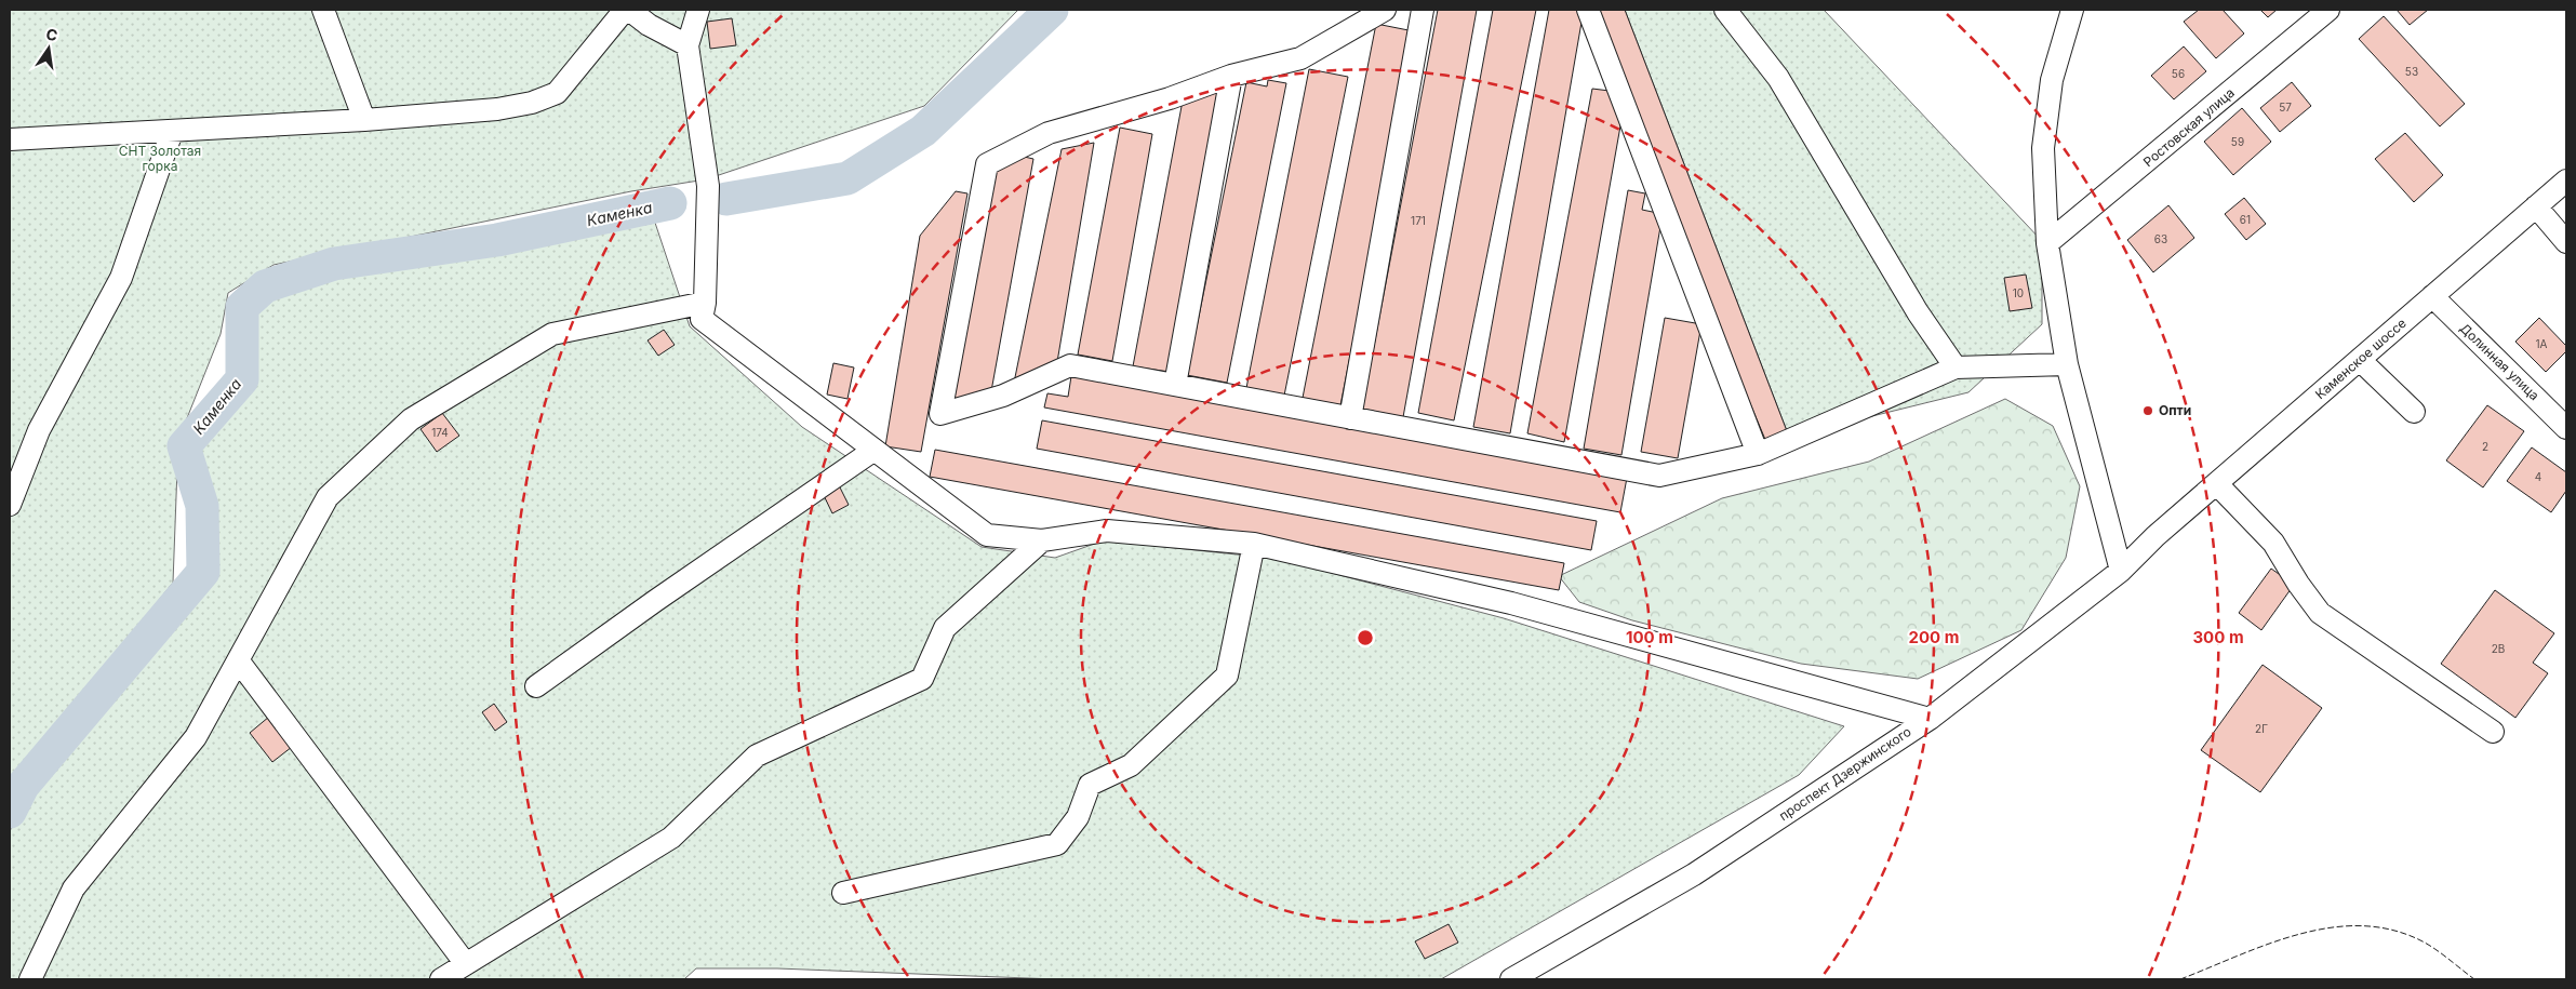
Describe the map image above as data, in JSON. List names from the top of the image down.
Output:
{
  "streets": {
    "street": [
      "Ростовская улица",
      "Каменское шоссе",
      "Долинная улица",
      "проспект Дзержинского"
    ]
  },
  "crossings": [
    ["Каменское шоссе", "Долинная улица"],
    ["Каменское шоссе", "проспект Дзержинского"]
  ],
  "water": ["Каменка"],
  "parks": ["СНТ Золотая горка"],
  "places": ["Опти"],
  "house_numbers": [
    "53",
    "56",
    "57",
    "59",
    "61",
    "171",
    "63",
    "10",
    "1А",
    "174",
    "2",
    "4",
    "2В",
    "2Г"
  ],
  "north": "top",
  "rings": ["100 m", "200 m", "300 m"]
}
